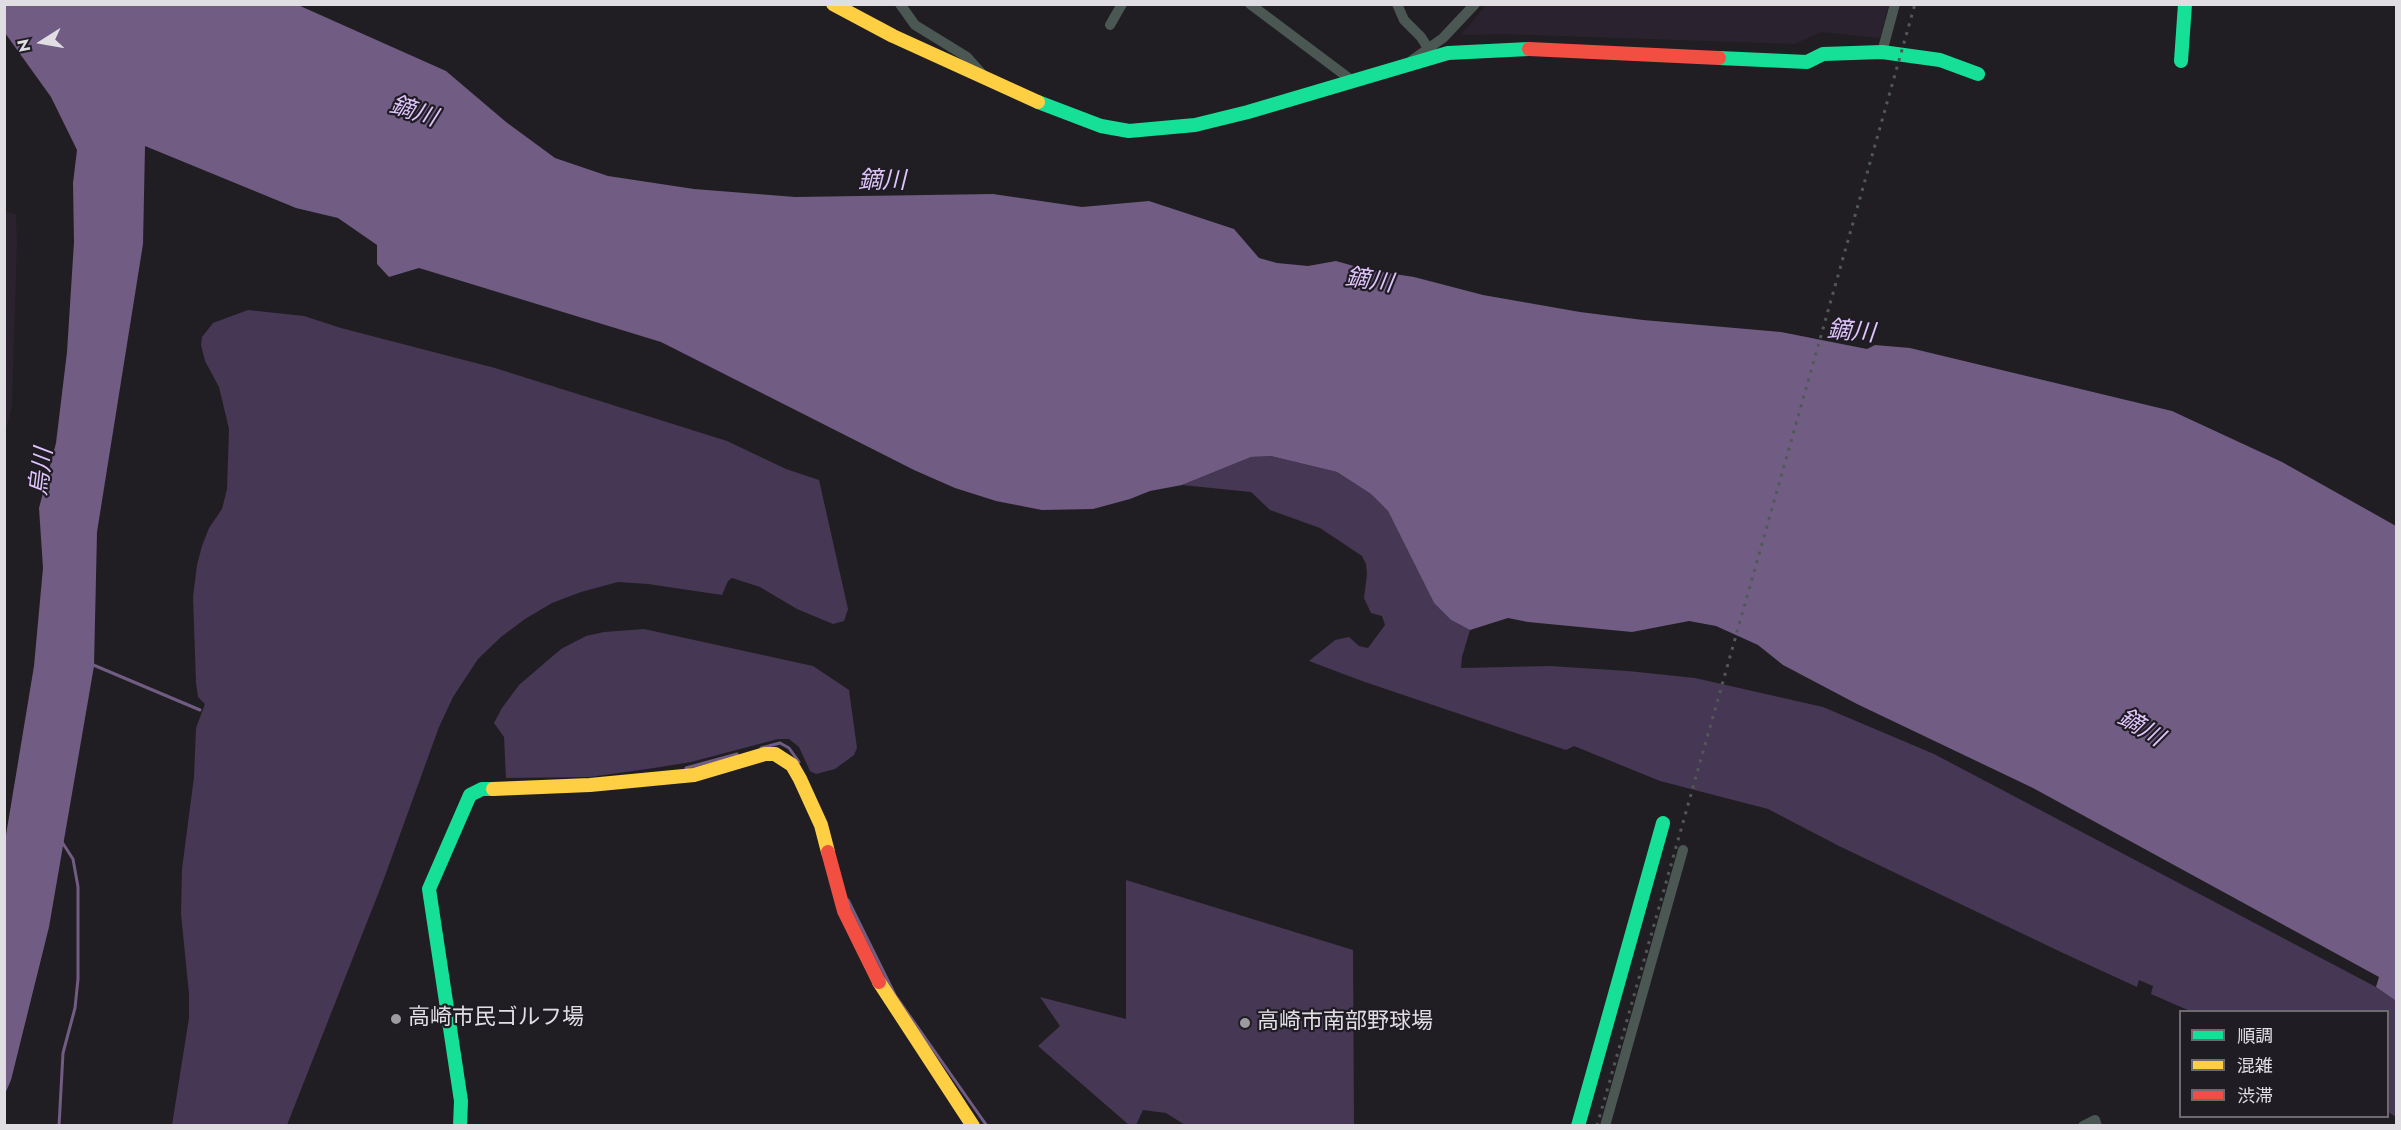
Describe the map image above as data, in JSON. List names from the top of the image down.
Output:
{
  "water": ["鏑川", "烏川"],
  "places": ["高崎市民ゴルフ場", "高崎市南部野球場"],
  "legend": ["順調", "混雑", "渋滞"],
  "north": "left"
}
